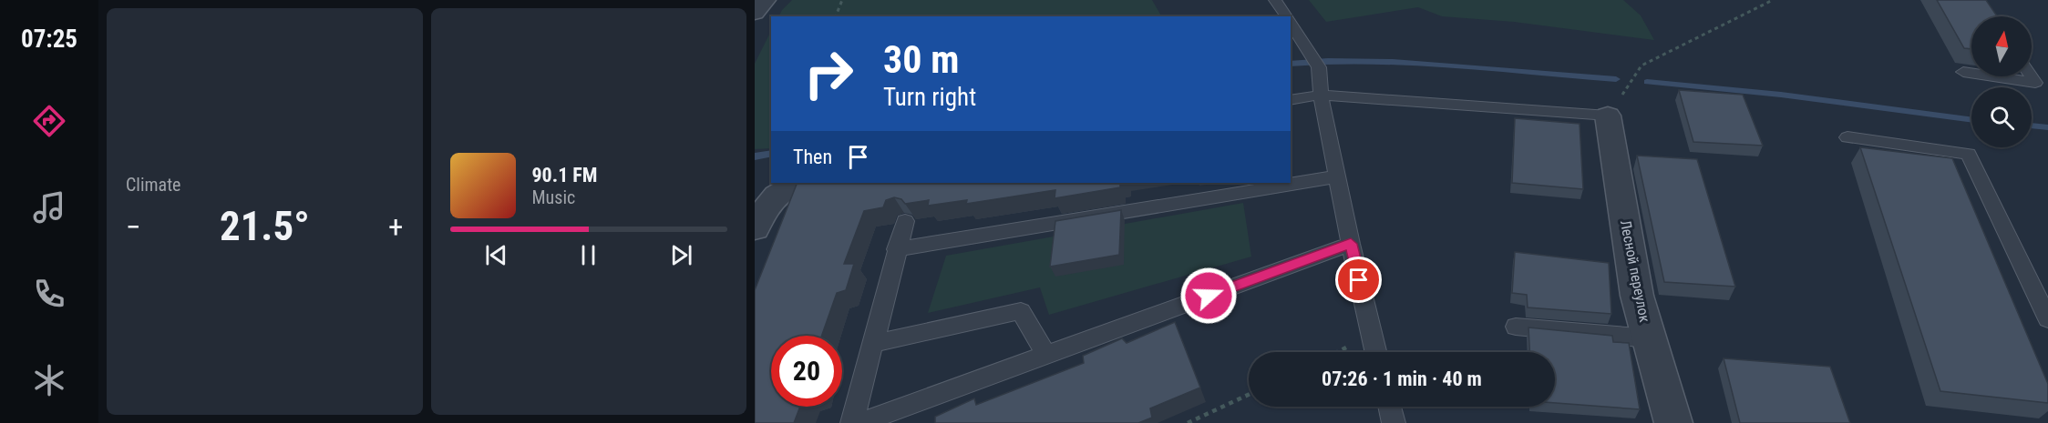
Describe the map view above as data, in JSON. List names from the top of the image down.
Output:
{
  "streets": {
    "street": ["Лесной переулок"]
  },
  "north": "top",
  "page": {
    "tabs": "07:25",
    "tile": "Climate",
    "turn": ["30 m", "Turn right"],
    "then": "Then",
    "song": ["90.1 FM", "Music"],
    "heat": ["−", "21.5°", "+"],
    "limit": "20",
    "trip": "07:26 · 1 min · 40 m"
  }
}
